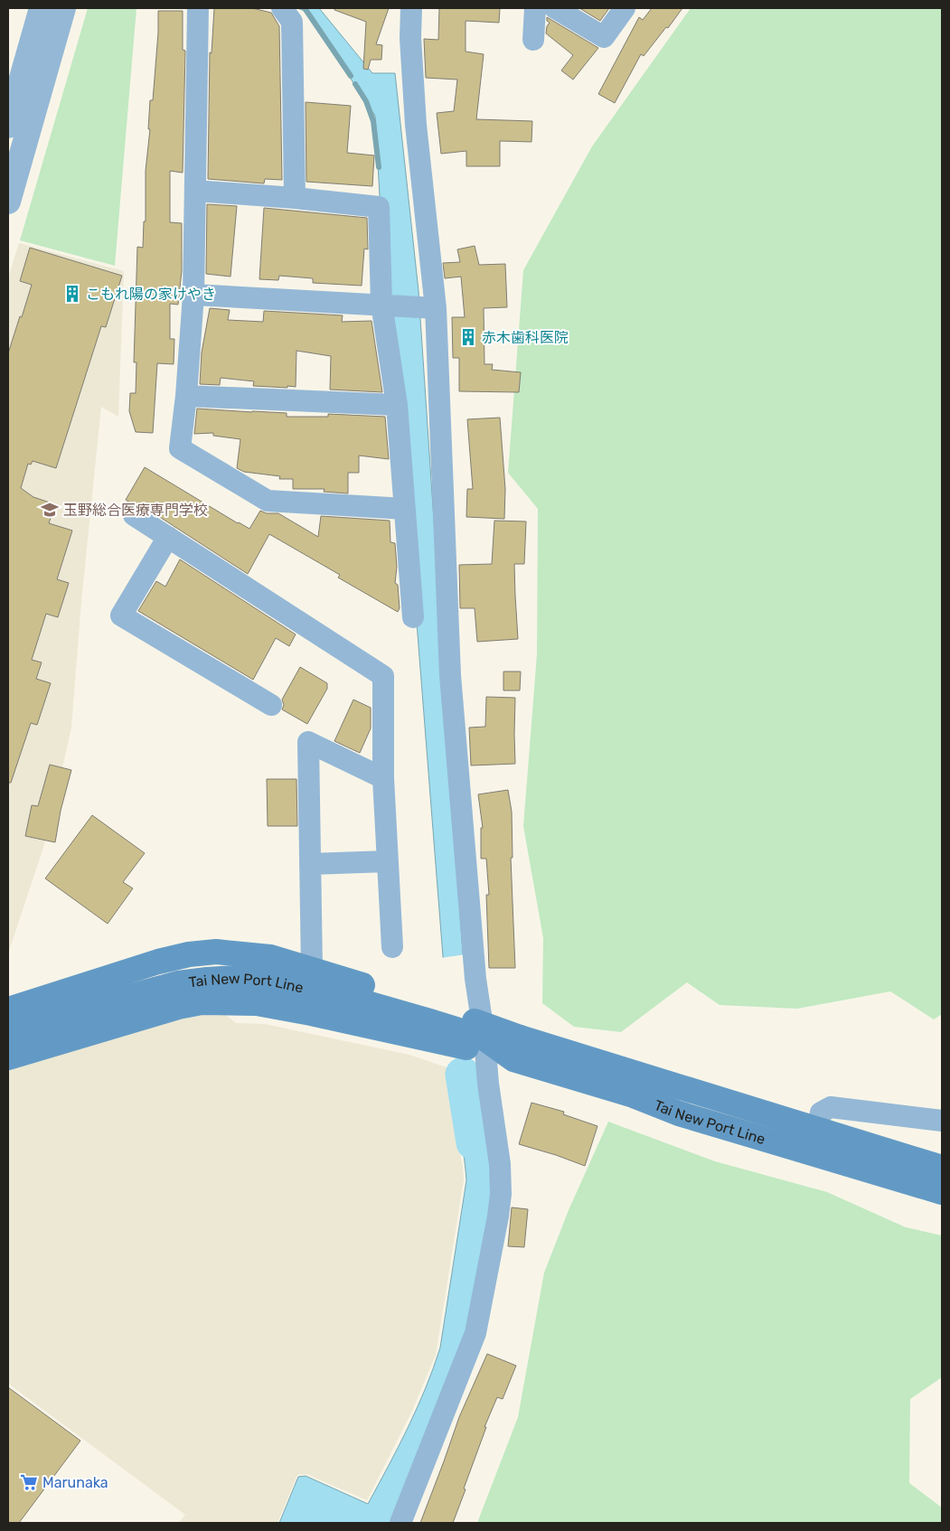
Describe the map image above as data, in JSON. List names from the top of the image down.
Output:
{
  "streets": {
    "main road": ["Tai New Port Line"]
  },
  "places": {
    "building": ["こもれ陽の家けやき", "赤木歯科医院"],
    "school or university": ["玉野総合医療専門学校"],
    "supermarket": ["Marunaka"]
  }
}
